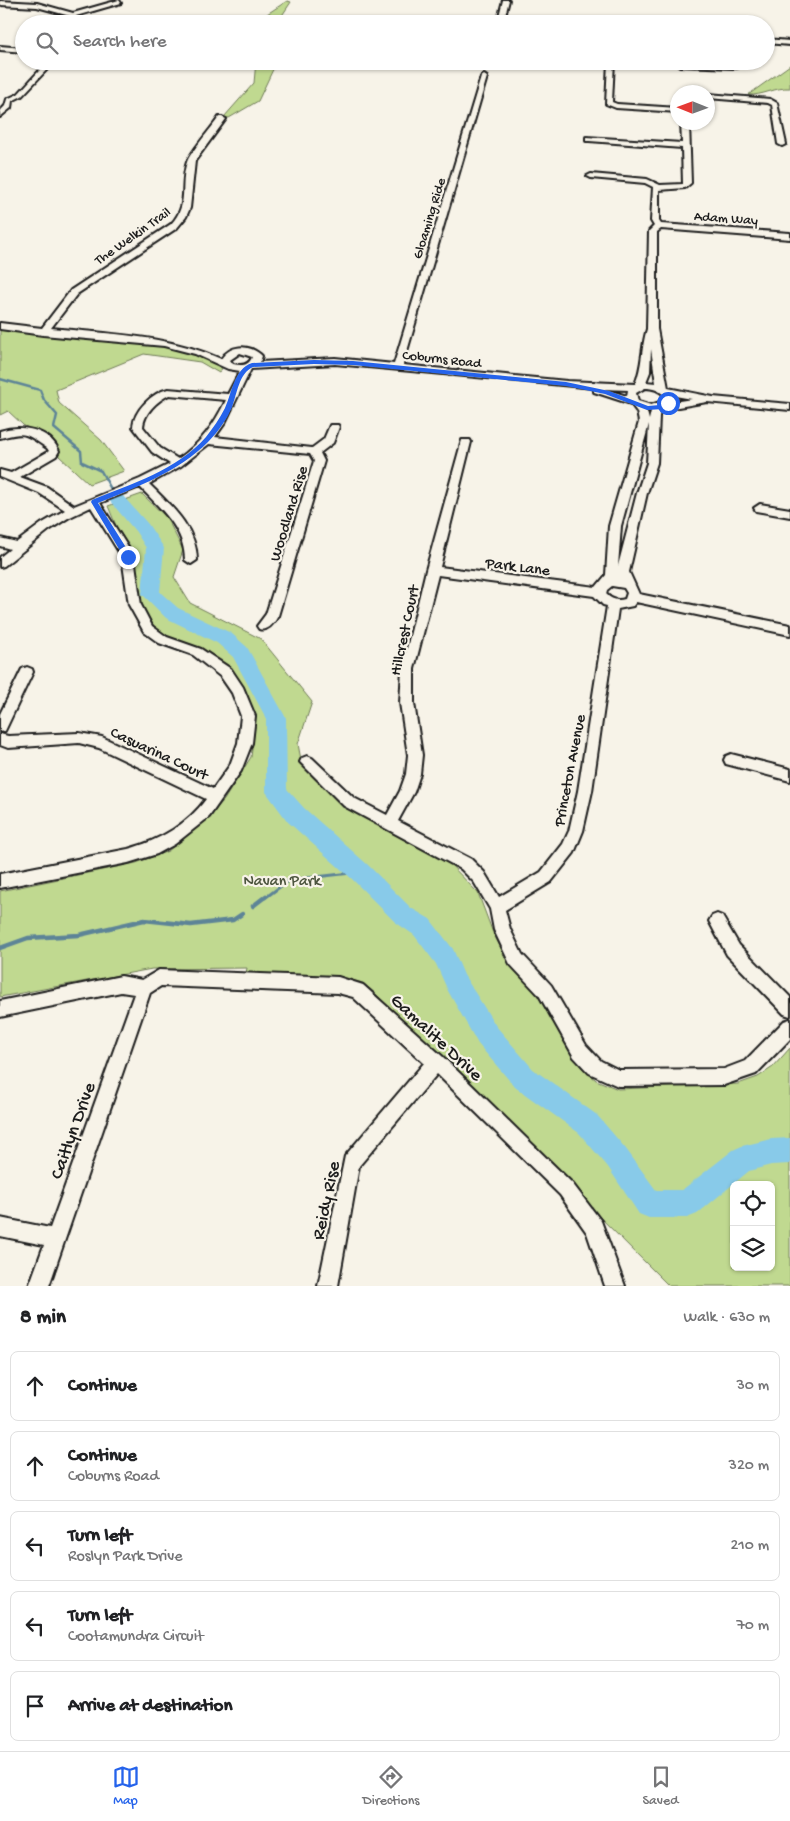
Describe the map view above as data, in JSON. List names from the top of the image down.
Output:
{
  "streets": {
    "street": [
      "Adam Way",
      "Gloaming Ride",
      "The Welkin Trail",
      "Coburns Road",
      "Woodland Rise",
      "Park Lane",
      "Hillcrest Court",
      "Casuarina Court",
      "Princeton Avenue",
      "Gamalite Drive",
      "Caitlyn Drive",
      "Reidy Rise"
    ]
  },
  "crossings": [
    ["Gloaming Ride", "Coburns Road"],
    ["Park Lane", "Hillcrest Court"],
    ["Park Lane", "Princeton Avenue"],
    ["Gamalite Drive", "Caitlyn Drive"],
    ["Gamalite Drive", "Reidy Rise"]
  ],
  "parks": ["Navan Park"],
  "north": "left",
  "page": {
    "search": "Search here",
    "heading": ["8 min", "Walk · 630 m"],
    "list": [
      ["Continue", "30 m"],
      ["Continue", "Coburns Road", "320 m"],
      ["Turn left", "Roslyn Park Drive", "210 m"],
      ["Turn left", "Cootamundra Circuit", "70 m"],
      "Arrive at destination"
    ],
    "nav": ["Map", "Directions", "Saved"]
  }
}
